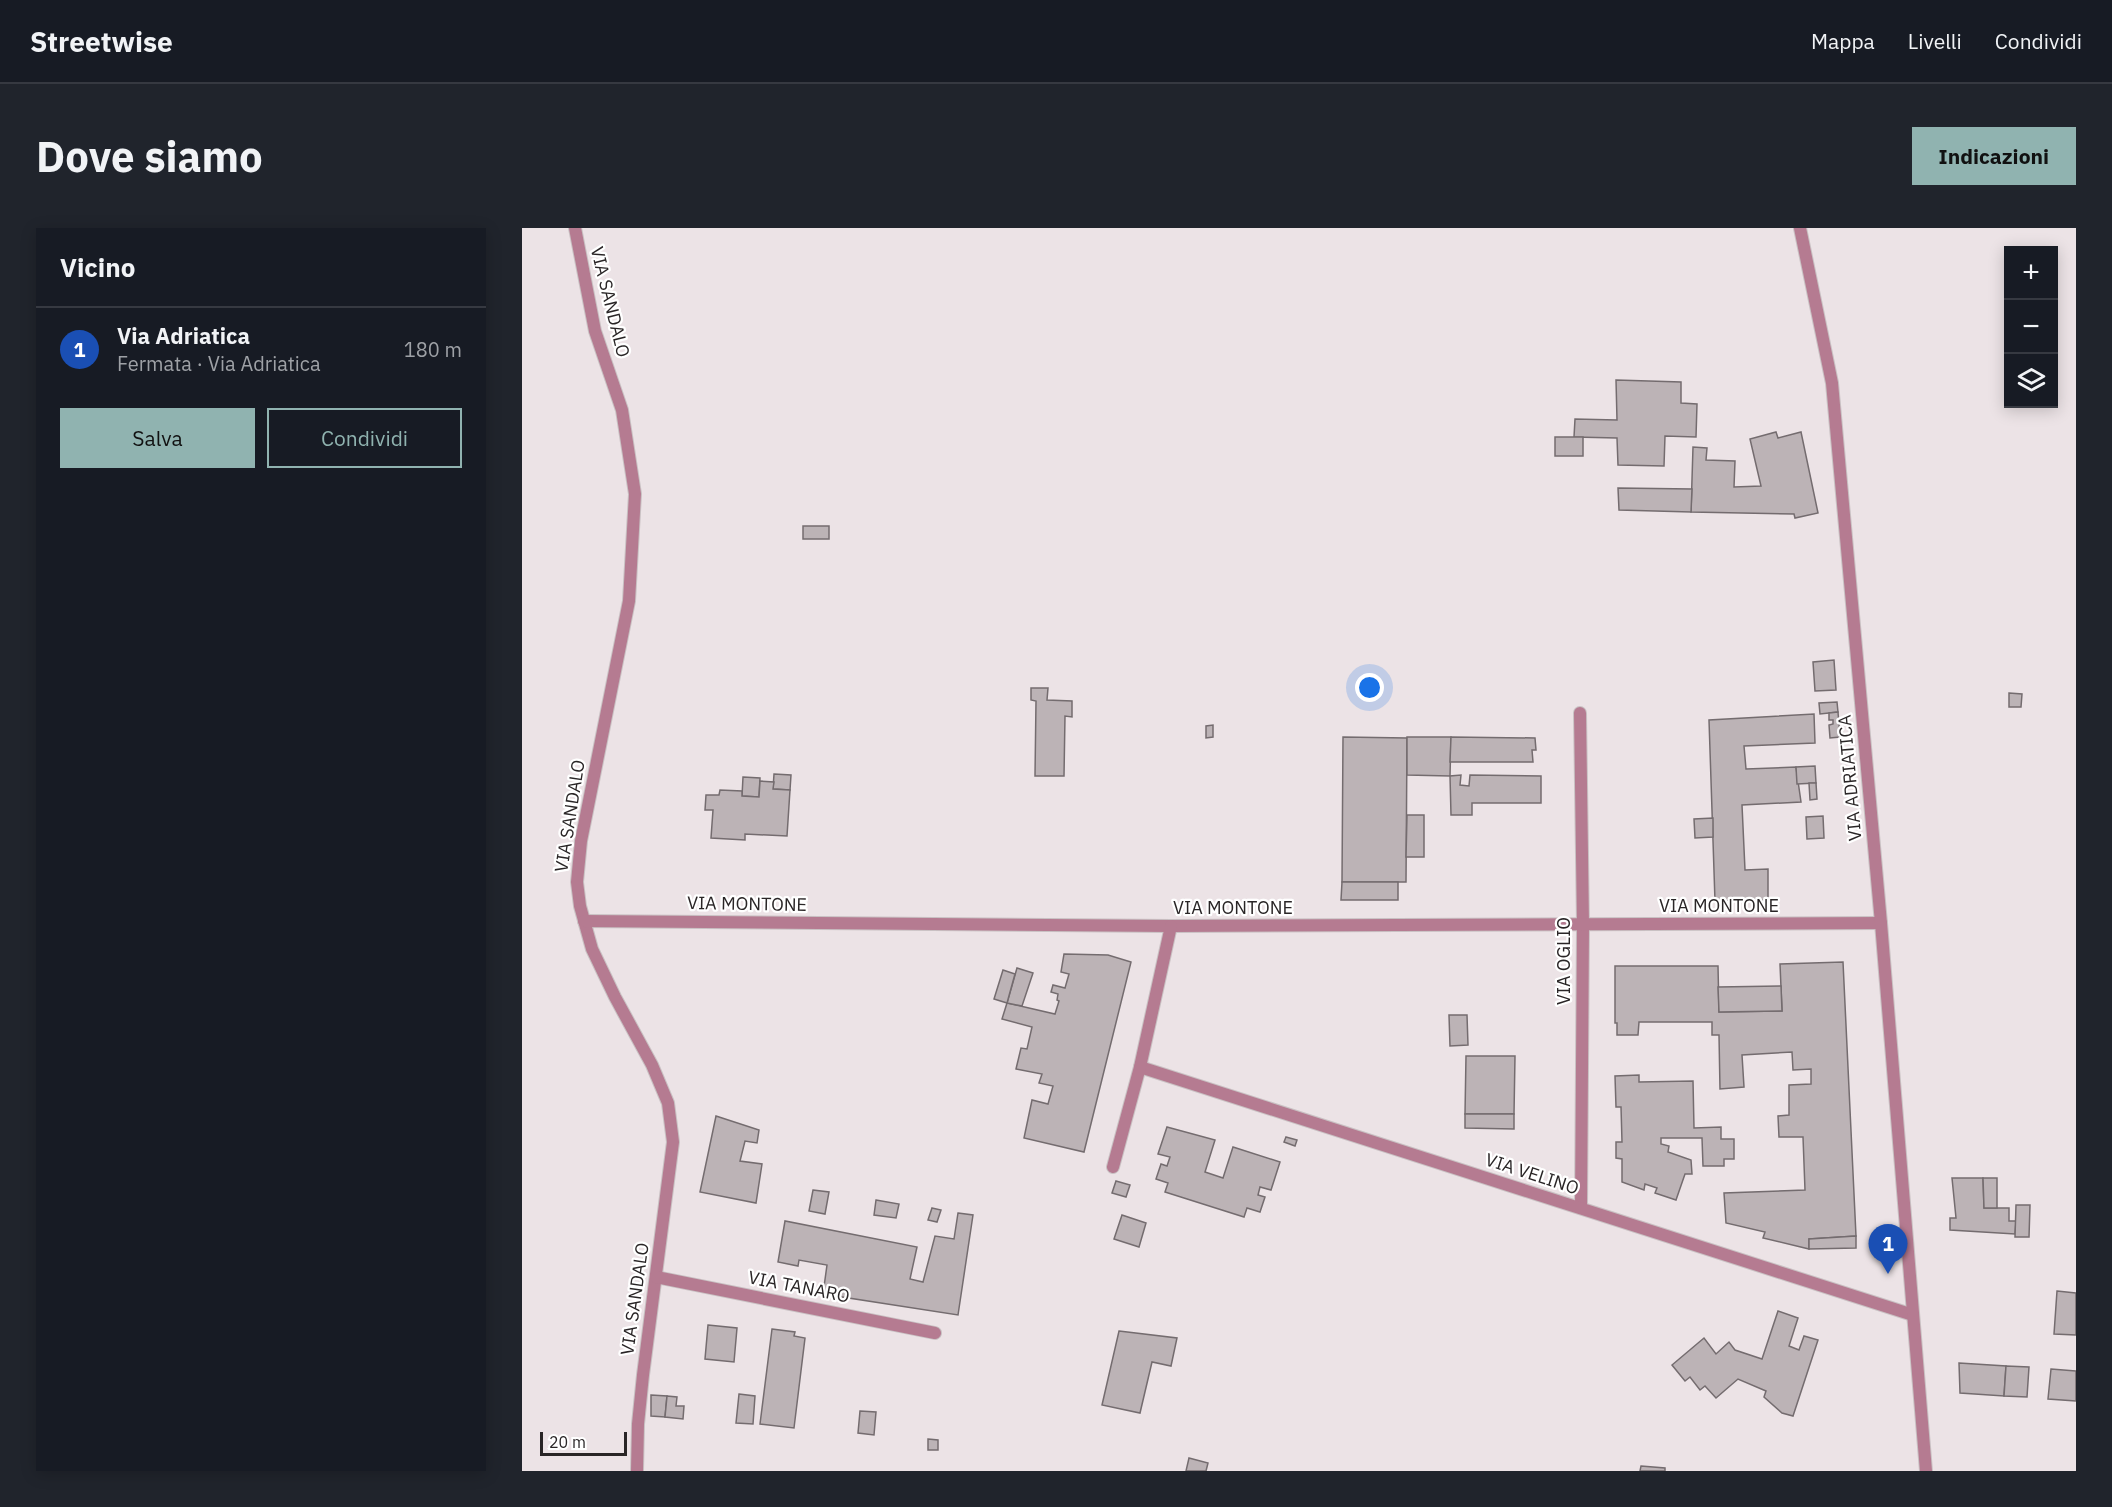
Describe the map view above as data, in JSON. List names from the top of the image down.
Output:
{
  "streets": {
    "street": [
      "VIA SANDALO",
      "VIA ADRIATICA",
      "VIA MONTONE",
      "VIA OGLIO",
      "VIA VELINO",
      "VIA TANARO"
    ]
  },
  "crossings": [
    ["VIA SANDALO", "VIA MONTONE"],
    ["VIA SANDALO", "VIA TANARO"],
    ["VIA ADRIATICA", "VIA MONTONE"],
    ["VIA ADRIATICA", "VIA VELINO"],
    ["VIA MONTONE", "VIA OGLIO"],
    ["VIA OGLIO", "VIA VELINO"]
  ],
  "scale_bar": "20 m",
  "page": {
    "header": "Streetwise",
    "nav": ["Mappa", "Livelli", "Condividi"],
    "buttons": [
      "Indicazioni",
      ["Salva", "Condividi"]
    ],
    "title": "Dove siamo",
    "heading": "Vicino",
    "map_buttons": ["+", "−"],
    "list": [
      {
        "mark": "1",
        "name": "Via Adriatica",
        "note": "Fermata · Via Adriatica",
        "value": "180 m"
      }
    ],
    "pins": "1",
    "scale": "20 m"
  }
}
